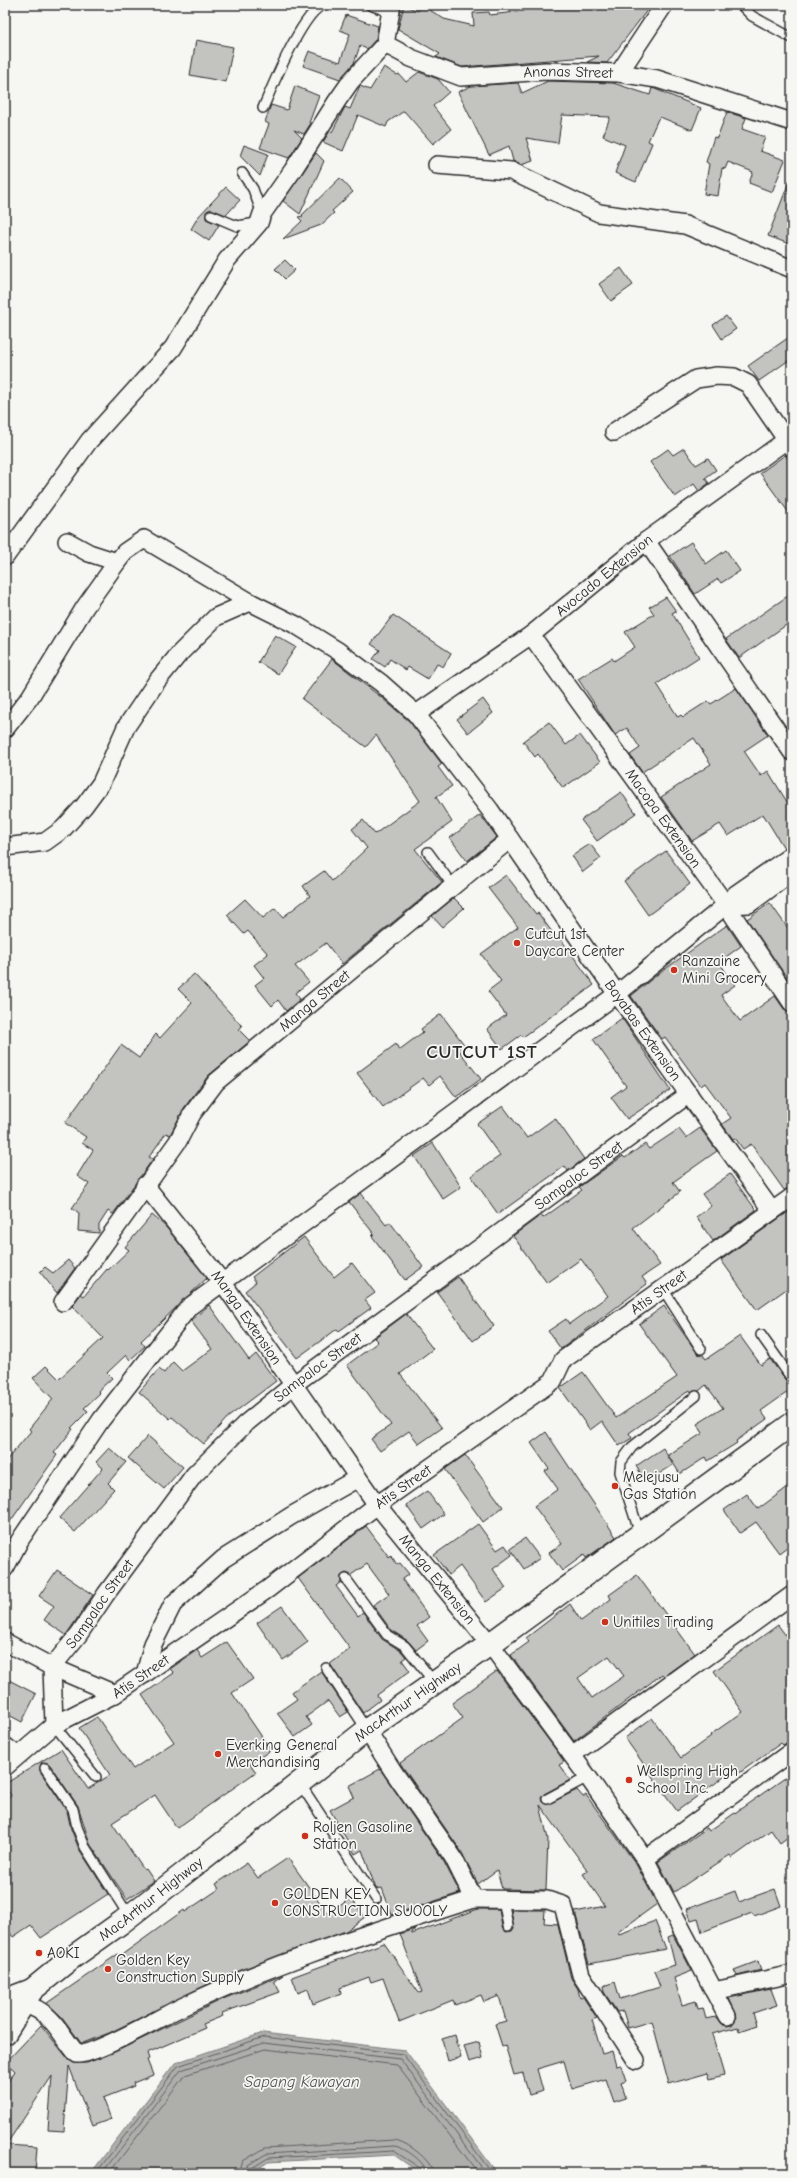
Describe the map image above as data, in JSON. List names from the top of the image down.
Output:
{
  "streets": {
    "highway": ["MacArthur Highway"],
    "street": [
      "Anonas Street",
      "Avocado Extension",
      "Macopa Extension",
      "Manga Street",
      "Bayabas Extension",
      "Sampaloc Street",
      "Atis Street",
      "Manga Extension"
    ]
  },
  "crossings": [
    ["Avocado Extension", "Macopa Extension"],
    ["Avocado Extension", "Bayabas Extension"],
    ["Manga Street", "Bayabas Extension"],
    ["Manga Street", "Manga Extension"],
    ["Bayabas Extension", "Sampaloc Street"],
    ["Bayabas Extension", "Atis Street"],
    ["Sampaloc Street", "Manga Extension"],
    ["Atis Street", "Manga Extension"],
    ["Manga Extension", "MacArthur Highway"]
  ],
  "districts": ["CUTCUT 1ST"],
  "water": ["Sapang Kawayan"],
  "places": [
    "Cutcut 1st Daycare Center",
    "Ranzaine Mini Grocery",
    "Melejusu Gas Station",
    "Unitiles Trading",
    "Everking General Merchandising",
    "Wellspring High School Inc.",
    "Roljen Gasoline Station",
    "GOLDEN KEY CONSTRUCTION SUOOLY",
    "AOKI",
    "Golden Key Construction Supply"
  ]
}
